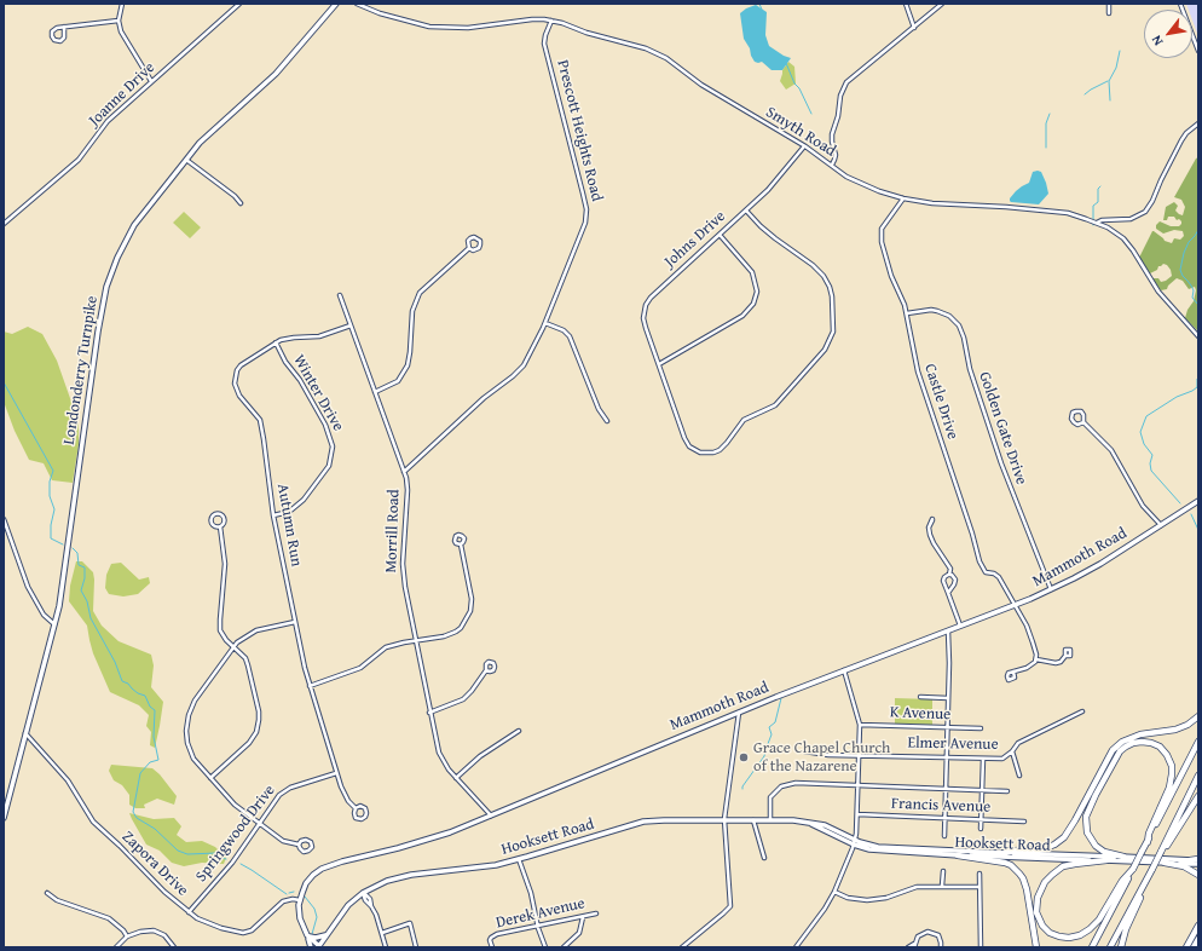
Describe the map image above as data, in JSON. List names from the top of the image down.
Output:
{
  "streets": {
    "main road": ["Londonderry Turnpike", "Mammoth Road", "Hooksett Road"],
    "street": [
      "Joanne Drive",
      "Prescott Heights Road",
      "Smyth Road",
      "Johns Drive",
      "Winter Drive",
      "Castle Drive",
      "Golden Gate Drive",
      "Autumn Run",
      "Morrill Road",
      "K Avenue",
      "Elmer Avenue",
      "Francis Avenue",
      "Springwood Drive",
      "Zapora Drive",
      "Derek Avenue"
    ]
  },
  "crossings": [
    ["Prescott Heights Road", "Smyth Road"],
    ["Prescott Heights Road", "Morrill Road"],
    ["Smyth Road", "Johns Drive"],
    ["Smyth Road", "Castle Drive"],
    ["Londonderry Turnpike", "Zapora Drive"],
    ["Winter Drive", "Autumn Run"],
    ["Castle Drive", "Golden Gate Drive"],
    ["Castle Drive", "Mammoth Road"],
    ["Golden Gate Drive", "Mammoth Road"],
    ["Autumn Run", "Morrill Road"],
    ["Autumn Run", "Springwood Drive"],
    ["Morrill Road", "Mammoth Road"],
    ["Mammoth Road", "Zapora Drive"],
    ["Springwood Drive", "Zapora Drive"]
  ],
  "places": ["Grace Chapel Church of the Nazarene"],
  "north": "bottom left"
}
